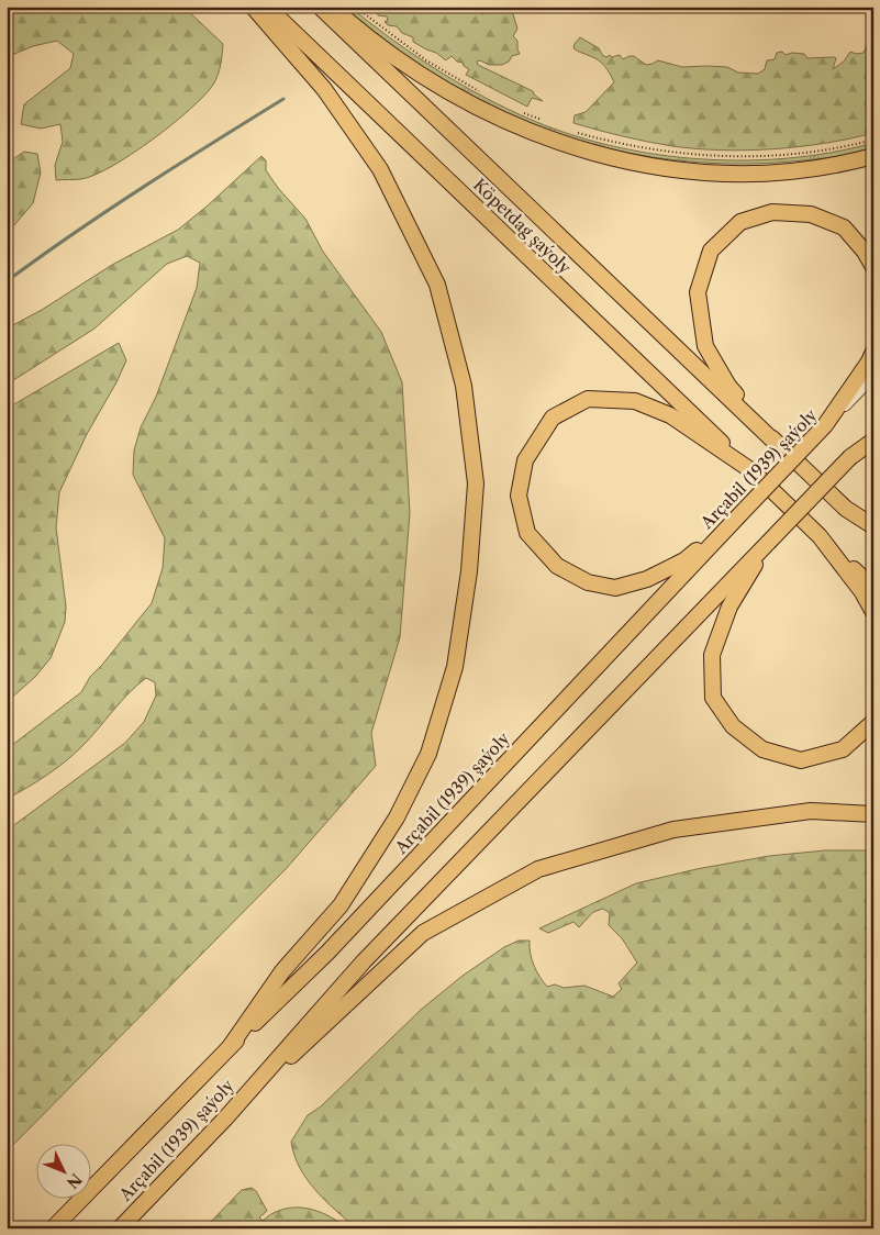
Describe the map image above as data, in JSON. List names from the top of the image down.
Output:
{
  "streets": {
    "main road": ["Köpetdag şaýoly", "Arçabil (1939) şaýoly"]
  },
  "north": "bottom right"
}
